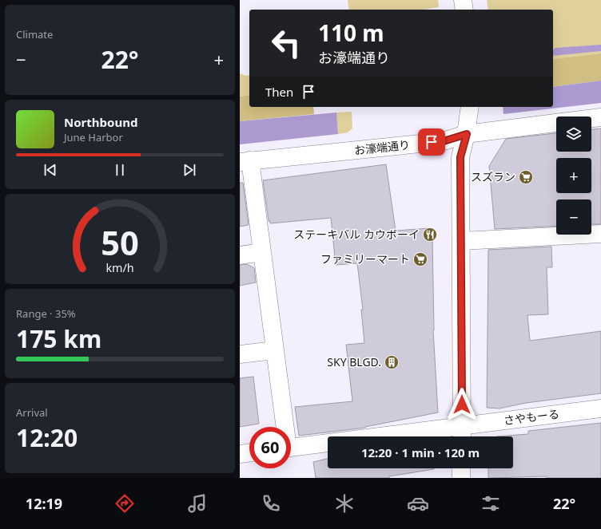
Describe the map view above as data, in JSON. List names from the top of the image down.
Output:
{
  "streets": {
    "street": ["お濠端通り", "さやもーる"]
  },
  "places": {
    "supermarket": ["スズラン", "ファミリーマート"],
    "restaurant": ["ステーキバル カウボーイ"],
    "building": ["SKY BLGD."]
  },
  "page": {
    "tile": [
      "Climate",
      ["Range · 35%", "175 km"],
      ["Arrival", "12:20"]
    ],
    "turn": ["110 m", "お濠端通り"],
    "heat": ["−", "22°", "+"],
    "then": "Then",
    "song": ["Northbound", "June Harbor"],
    "map_buttons": ["+", "−"],
    "limit": "60",
    "trip": "12:20 · 1 min · 120 m",
    "tabs": ["12:19", "22°"],
    "gauge": ["50", "km/h"]
  }
}
